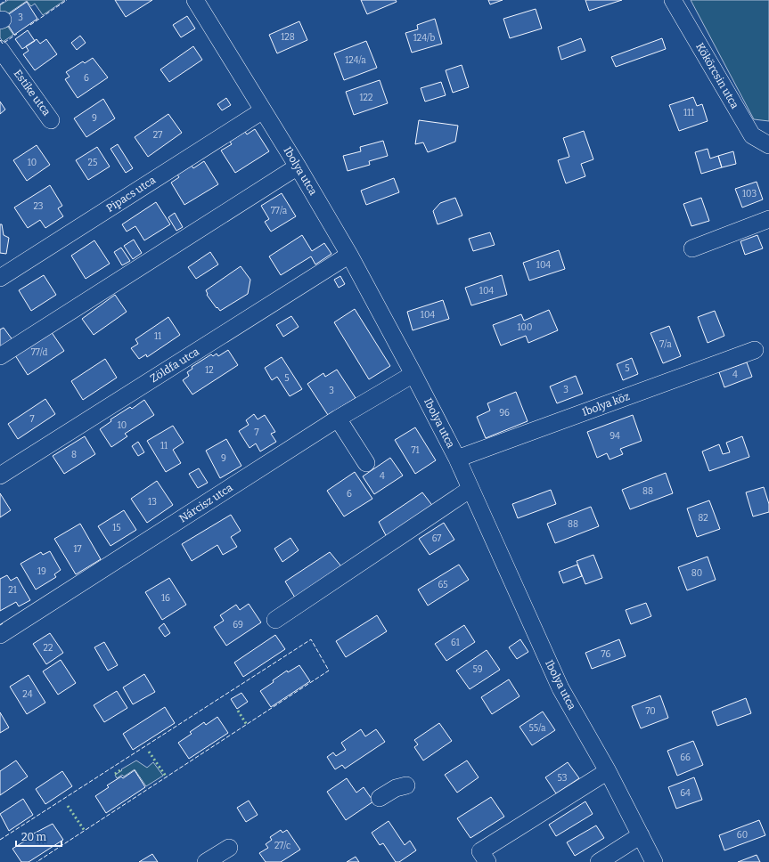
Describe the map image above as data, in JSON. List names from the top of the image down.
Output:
{
  "streets": {
    "street": [
      "Kökörcsin utca",
      "Estike utca",
      "Ibolya utca",
      "Pipacs utca",
      "Zöldfa utca",
      "Ibolya köz",
      "Nárcisz utca"
    ]
  },
  "crossings": [
    ["Ibolya utca", "Pipacs utca"],
    ["Ibolya utca", "Zöldfa utca"],
    ["Ibolya utca", "Ibolya köz"],
    ["Ibolya utca", "Nárcisz utca"]
  ],
  "house_numbers": [
    "3",
    "128",
    "124/b",
    "124/a",
    "6",
    "122",
    "111",
    "9",
    "27",
    "10",
    "25",
    "103",
    "23",
    "77/a",
    "104",
    "104",
    "104",
    "100",
    "11",
    "7/a",
    "77/d",
    "5",
    "12",
    "4",
    "5",
    "3",
    "3",
    "96",
    "7",
    "10",
    "7",
    "94",
    "11",
    "71",
    "8",
    "9",
    "4",
    "88",
    "6",
    "13",
    "82",
    "88",
    "15",
    "67",
    "17",
    "19",
    "80",
    "65",
    "21",
    "16",
    "69",
    "61",
    "22",
    "76",
    "59",
    "24",
    "70",
    "55/a",
    "66",
    "53",
    "64",
    "60",
    "27/c"
  ],
  "scale_bar": "20 m"
}
